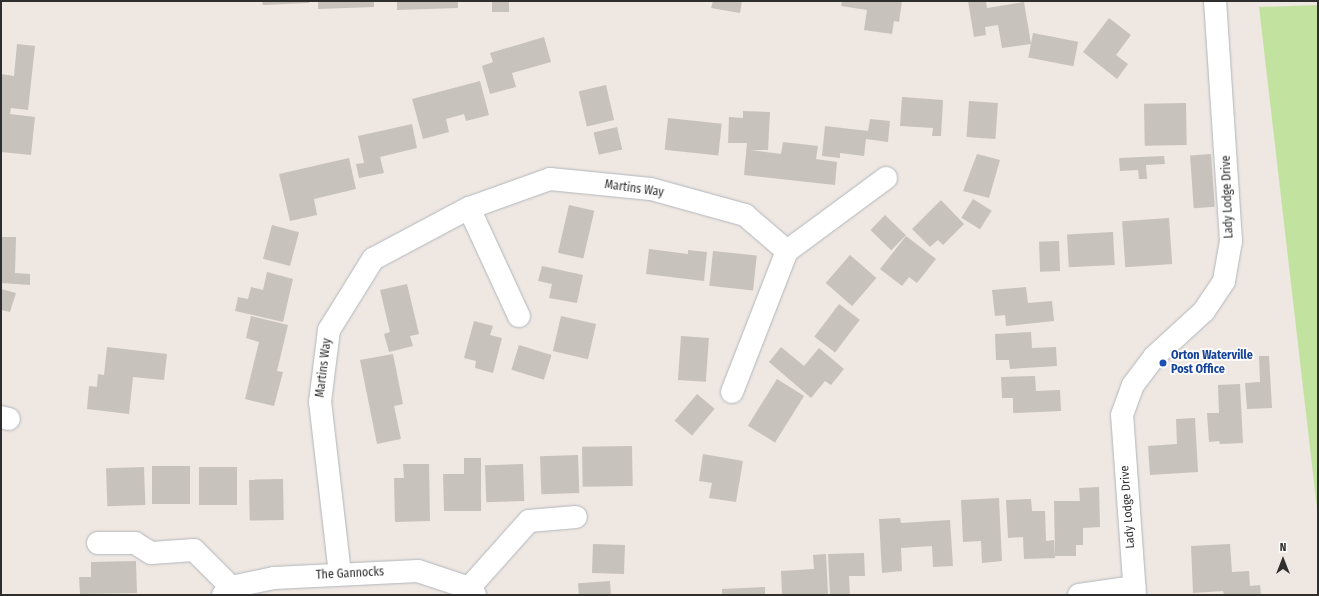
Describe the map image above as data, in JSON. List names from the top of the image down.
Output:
{
  "streets": {
    "street": ["Martins Way", "Lady Lodge Drive", "The Gannocks"]
  },
  "crossings": [
    ["Martins Way", "The Gannocks"]
  ],
  "places": ["Orton Waterville Post Office"],
  "north": "top"
}
